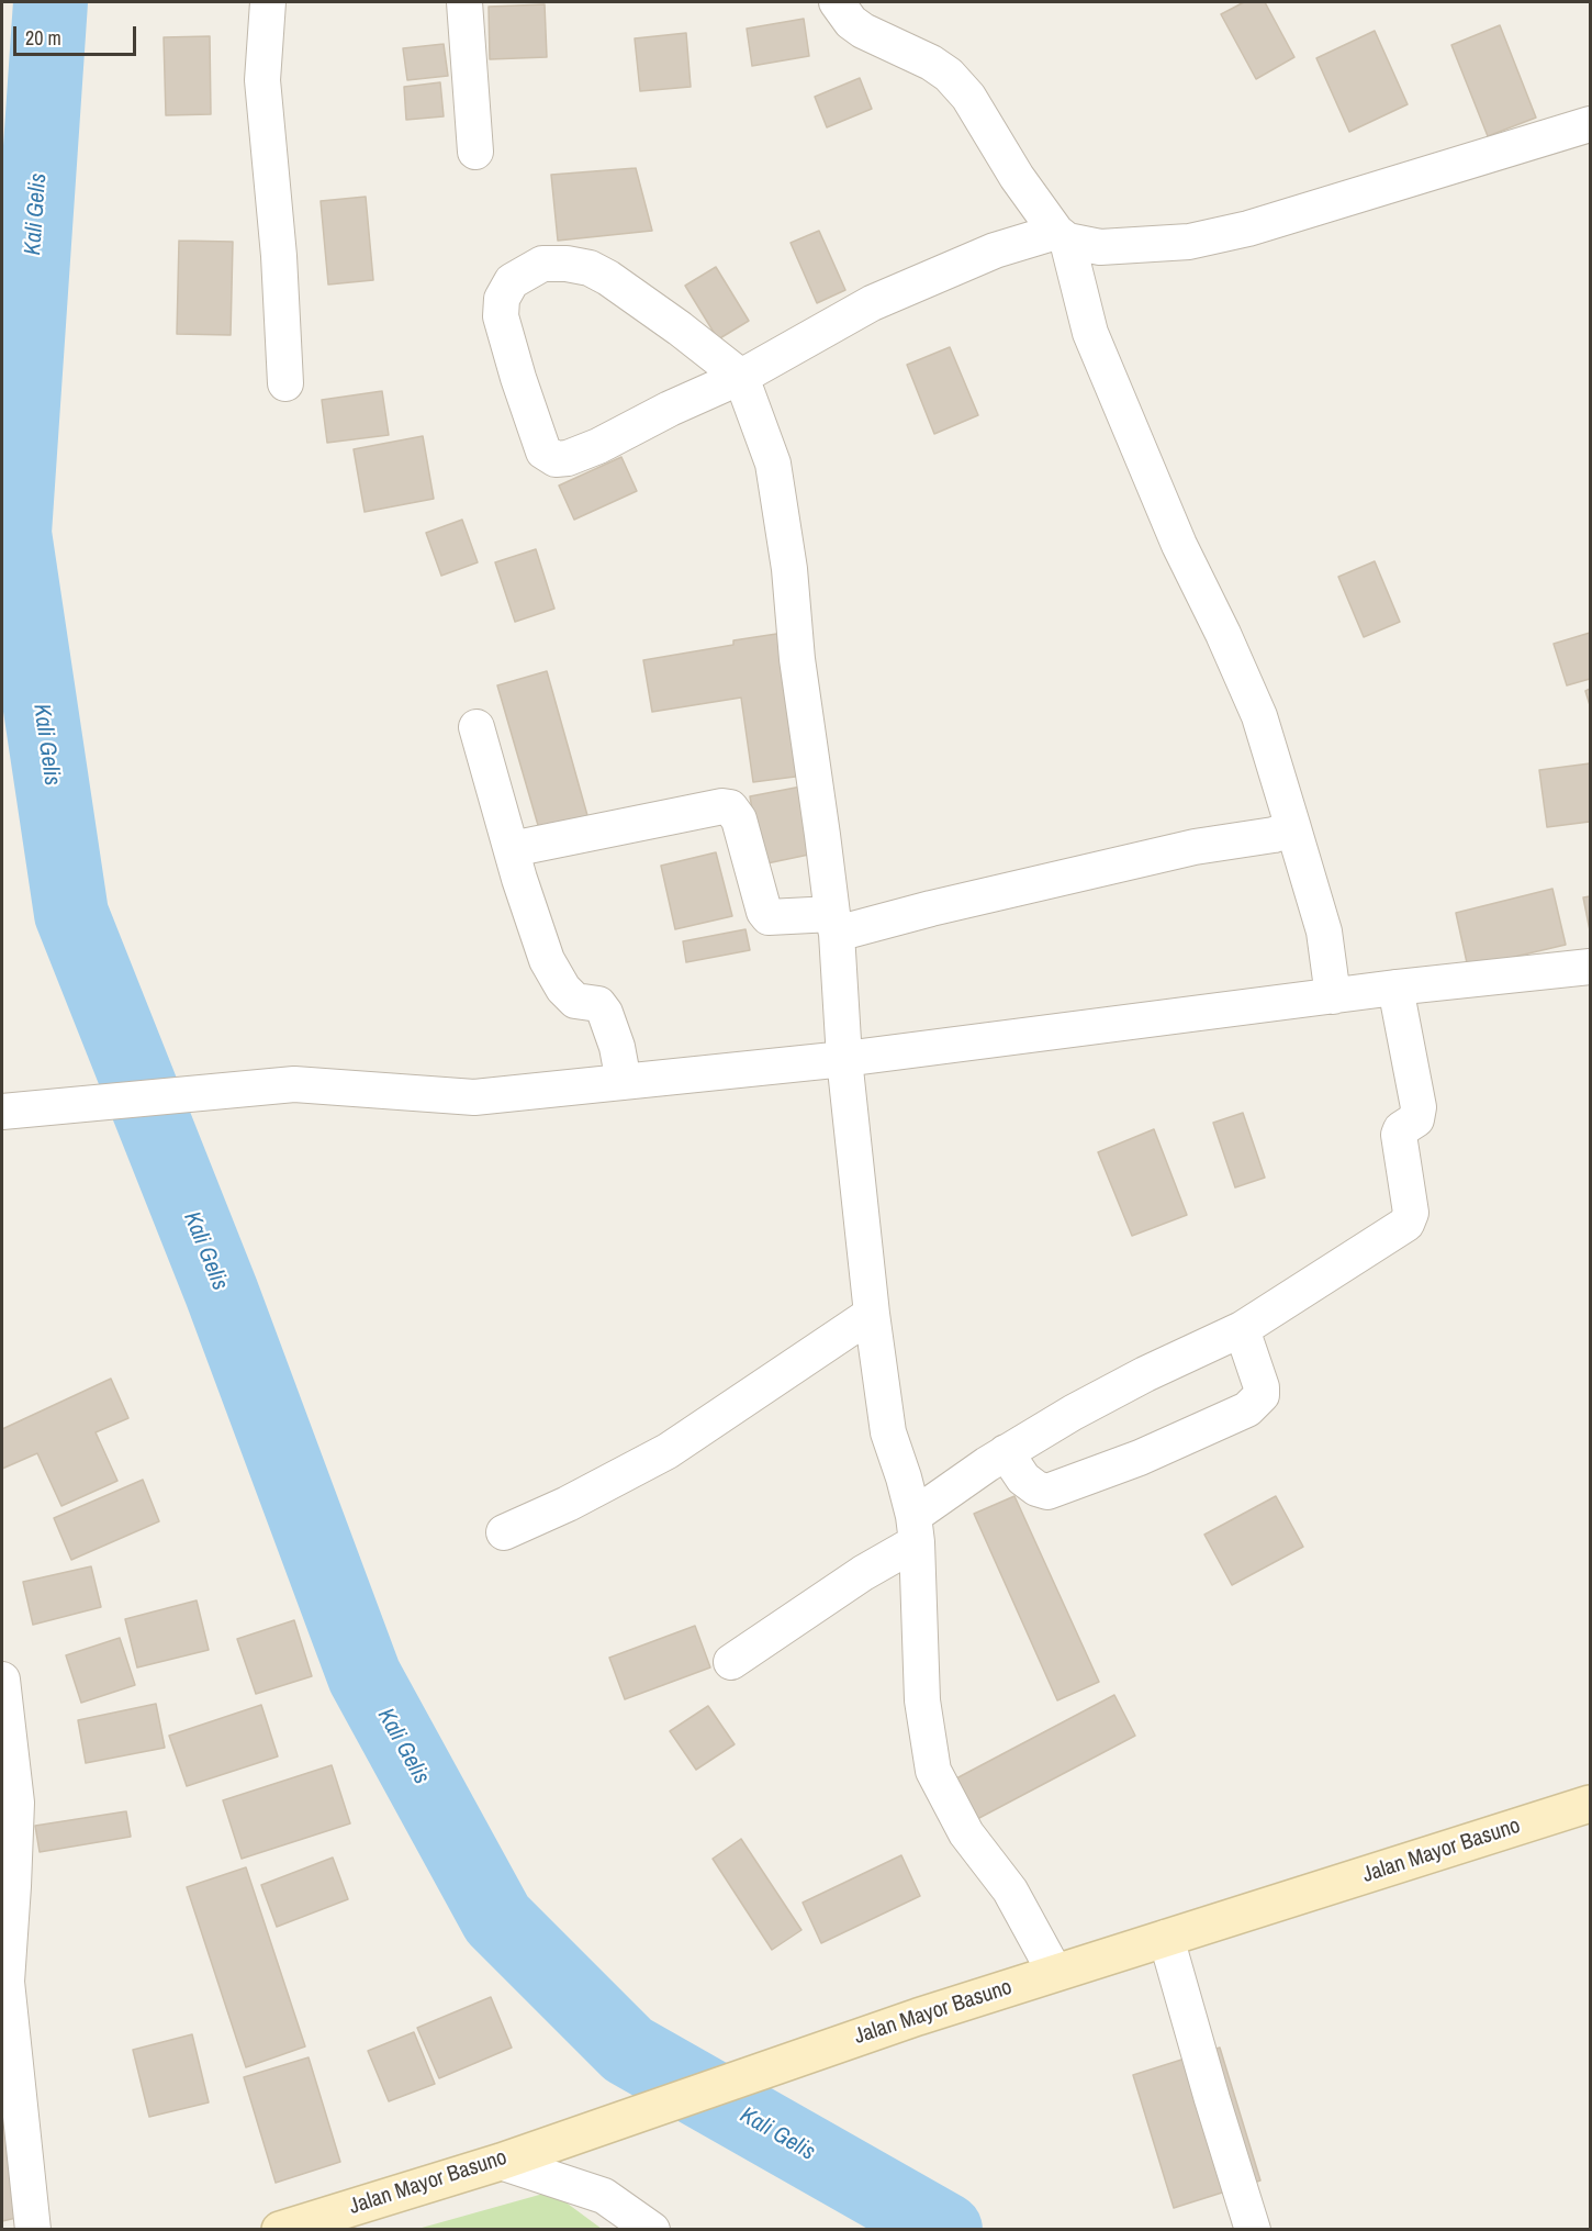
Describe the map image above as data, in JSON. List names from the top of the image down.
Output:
{
  "streets": {
    "main road": ["Jalan Mayor Basuno"]
  },
  "water": ["Kali Gelis"],
  "scale_bar": "20 m"
}
